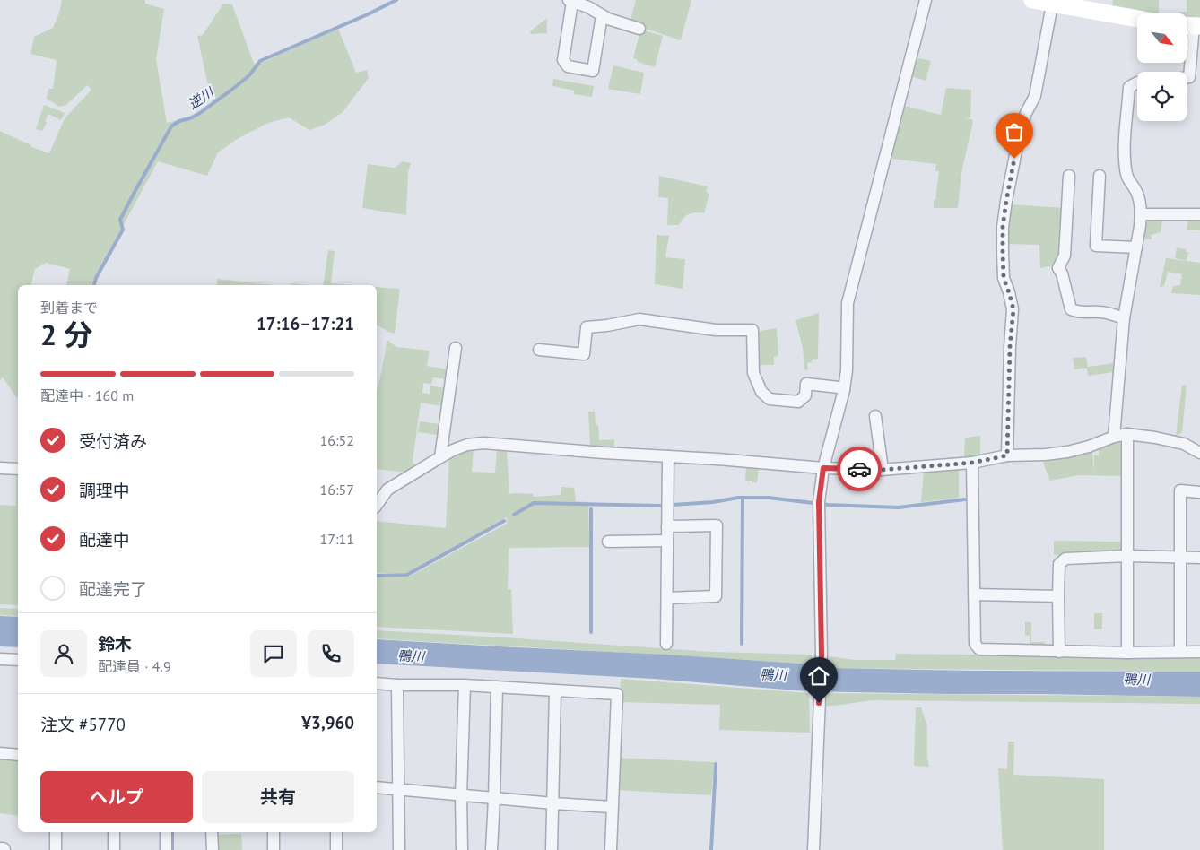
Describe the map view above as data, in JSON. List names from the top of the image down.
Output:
{
  "water": ["逆川", "鴨川"],
  "north": "bottom right",
  "page": {
    "heading": ["2 分", "到着まで", "17:16–17:21"],
    "panel": [
      "鈴木",
      "配達員 · 4.9",
      "注文 #5770",
      "¥3,960"
    ],
    "bar": "配達中 · 160 m",
    "list": [
      ["受付済み", "16:52"],
      ["調理中", "16:57"],
      ["配達中", "17:11"],
      "配達完了"
    ],
    "buttons": ["ヘルプ", "共有"]
  }
}
